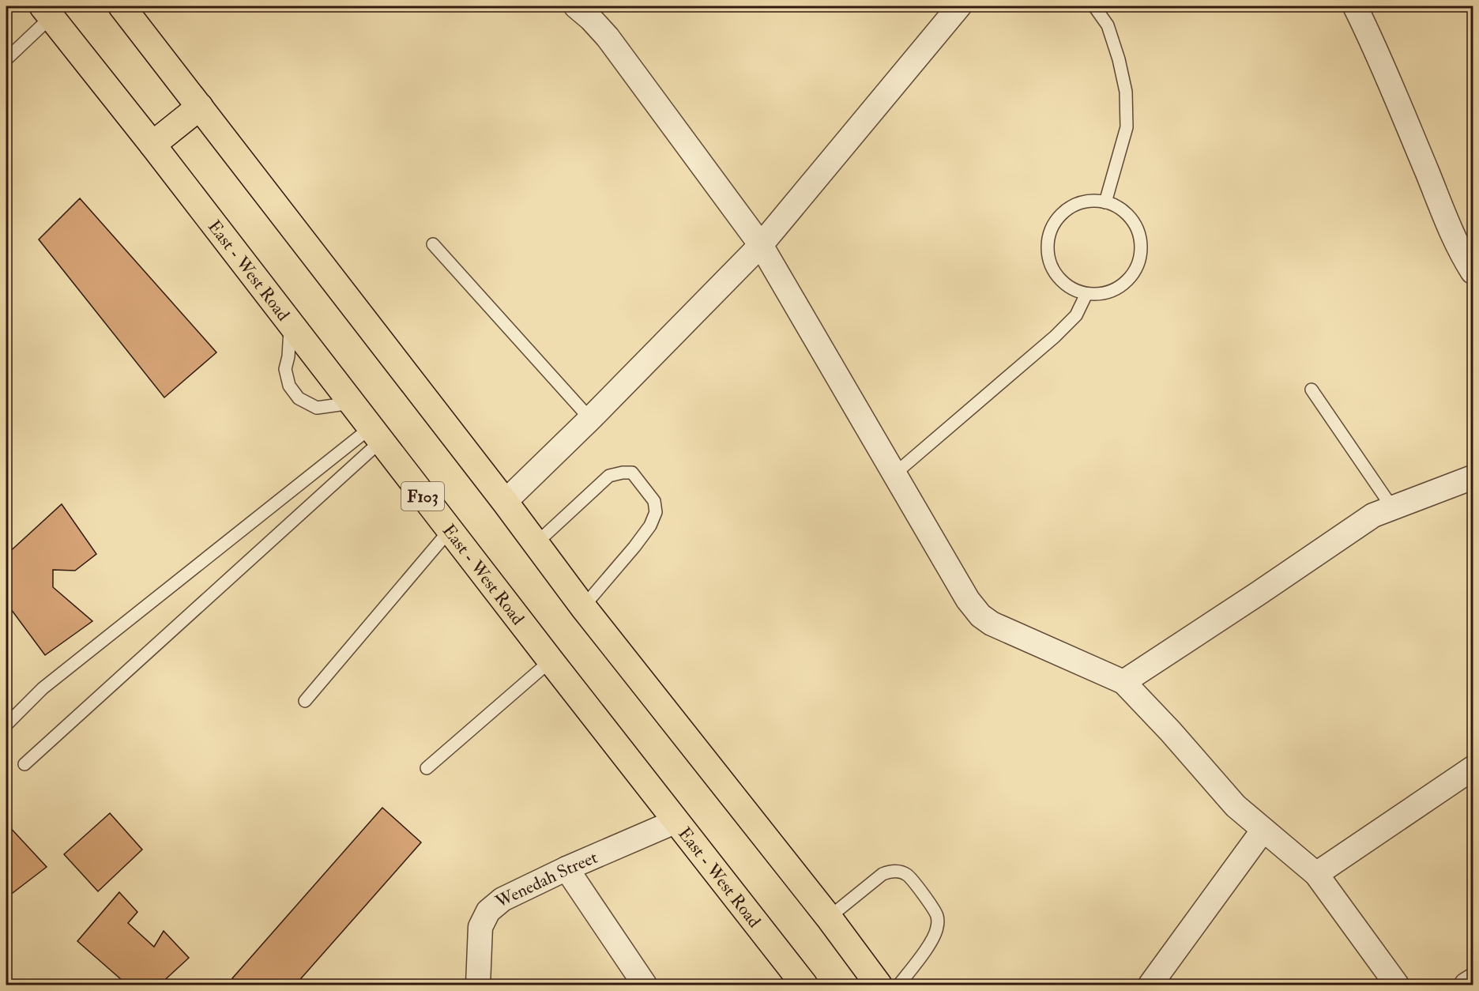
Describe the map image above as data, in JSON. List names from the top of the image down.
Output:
{
  "streets": {
    "main road": ["East - West Road", "F103"],
    "street": ["Wenedah Street"]
  },
  "crossings": [
    ["East - West Road", "Wenedah Street"]
  ]
}
